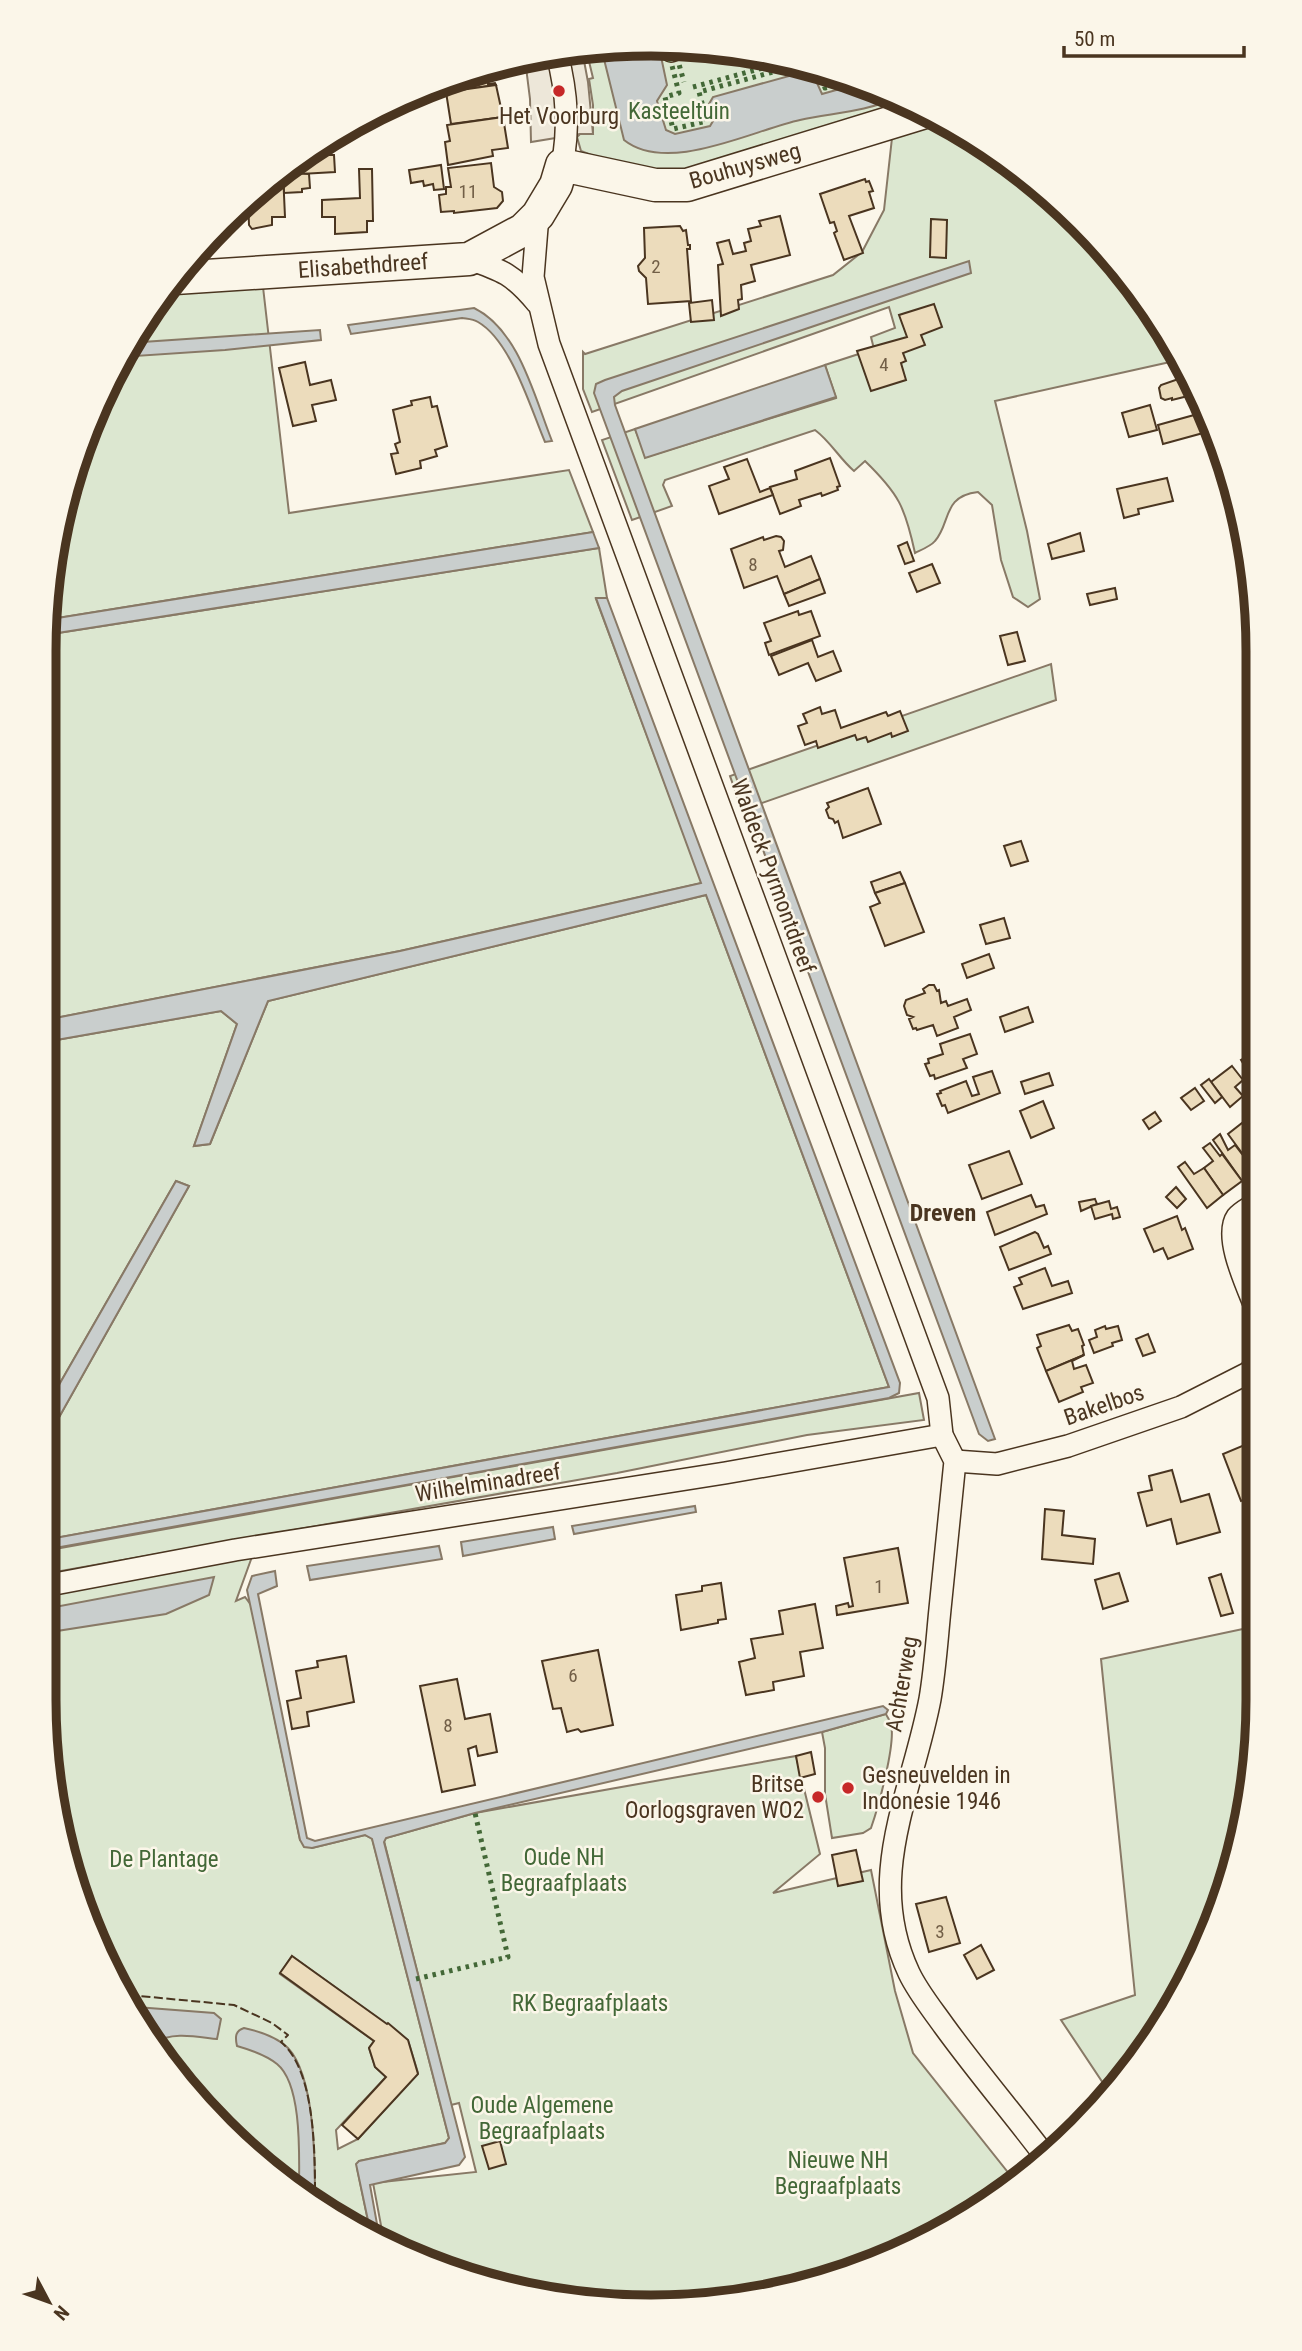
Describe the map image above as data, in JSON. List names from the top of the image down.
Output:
{
  "streets": {
    "street": [
      "Bouhuysweg",
      "Elisabethdreef",
      "Waldeck Pyrmontdreef",
      "Bakelbos",
      "Wilhelminadreef",
      "Achterweg"
    ]
  },
  "crossings": [
    ["Elisabethdreef", "Waldeck Pyrmontdreef"],
    ["Waldeck Pyrmontdreef", "Bakelbos"],
    ["Waldeck Pyrmontdreef", "Wilhelminadreef"],
    ["Waldeck Pyrmontdreef", "Achterweg"],
    ["Bakelbos", "Achterweg"]
  ],
  "districts": ["Dreven"],
  "parks": [
    "Kasteeltuin",
    "Oude NH Begraafplaats",
    "De Plantage",
    "RK Begraafplaats",
    "Oude Algemene Begraafplaats",
    "Nieuwe NH Begraafplaats"
  ],
  "places": ["Het Voorburg", "Gesneuvelden in Indonesie 1946", "Britse Oorlogsgraven WO2"],
  "house_numbers": [
    "11",
    "2",
    "4",
    "8",
    "1",
    "6",
    "8",
    "3"
  ],
  "scale_bar": "50 m",
  "north": "bottom right"
}
